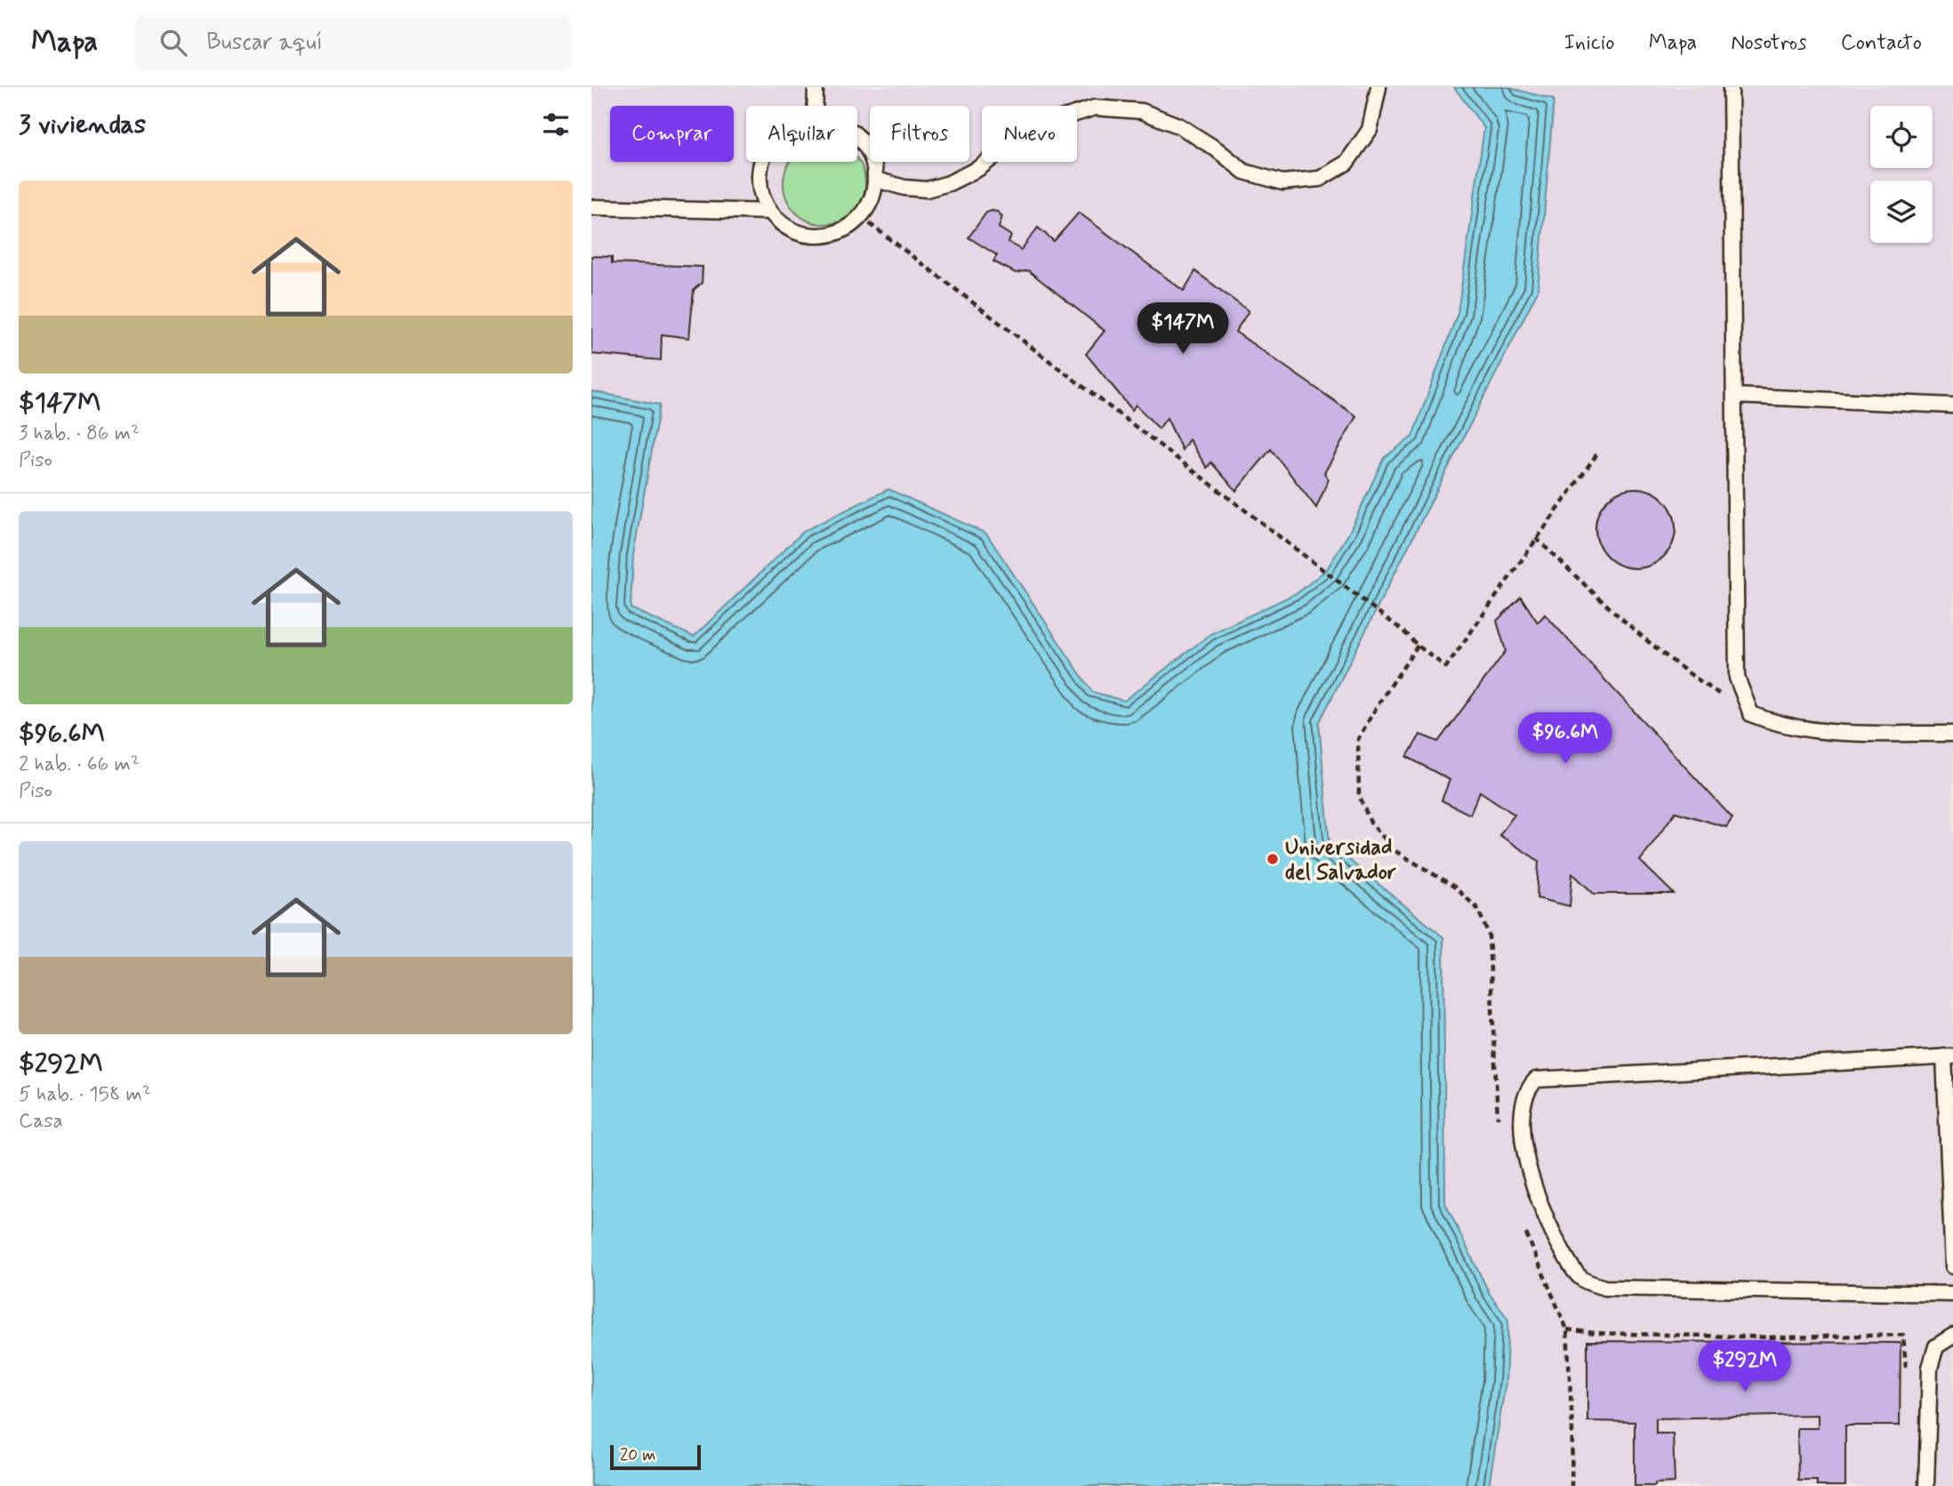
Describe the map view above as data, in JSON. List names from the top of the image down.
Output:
{
  "places": ["Universidad del Salvador"],
  "scale_bar": "20 m",
  "page": {
    "header": "Mapa",
    "search": "Buscar aquí",
    "nav": [
      "Inicio",
      "Mapa",
      "Nosotros",
      "Contacto"
    ],
    "heading": "3 viviendas",
    "chip": [
      "Comprar",
      "Alquilar",
      "Filtros",
      "Nuevo"
    ],
    "list": [
      {
        "name": "$147M",
        "note": "3 hab. · 86 m² · Piso"
      },
      {
        "name": "$96.6M",
        "note": "2 hab. · 66 m² · Piso"
      },
      {
        "name": "$292M",
        "note": "5 hab. · 158 m² · Casa"
      }
    ],
    "price": ["$147M", "$96.6M", "$292M"],
    "scale": "20 m"
  }
}
